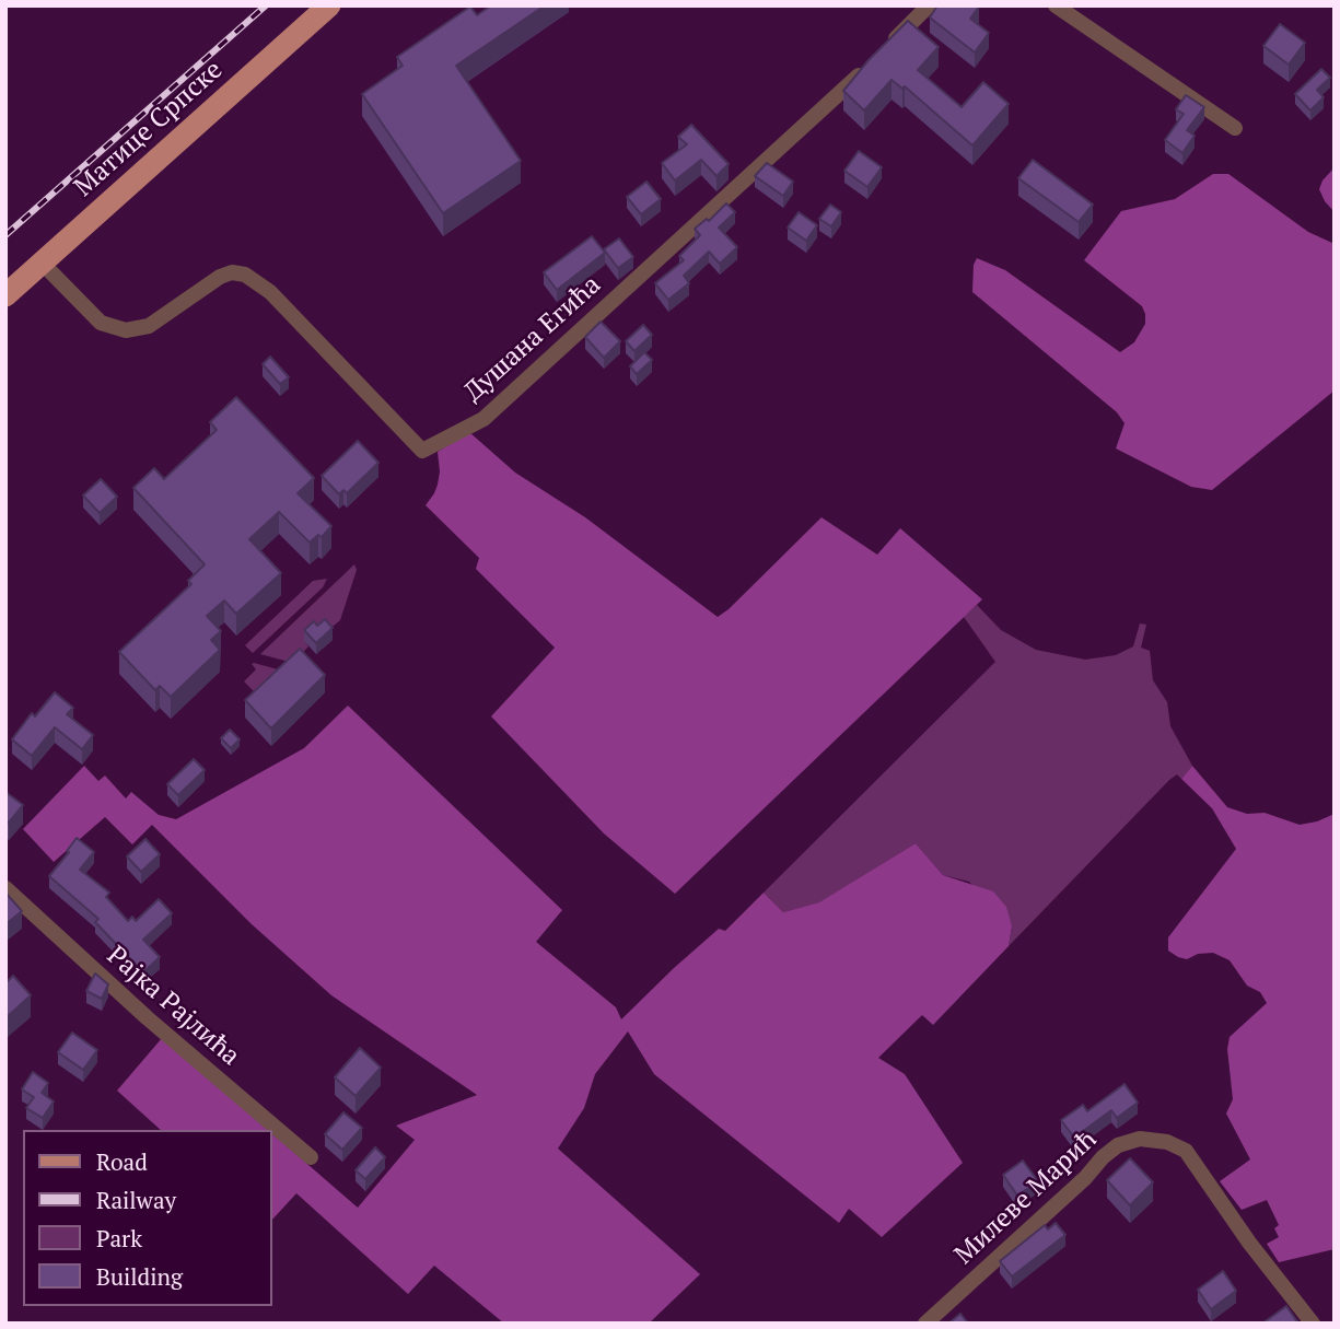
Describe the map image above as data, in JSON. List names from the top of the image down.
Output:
{
  "streets": {
    "main road": ["Матице Српске"],
    "street": ["Душана Егића", "Рајка Рајлића", "Милеве Мaрић"]
  },
  "crossings": [
    ["Матице Српске", "Душана Егића"]
  ],
  "legend": [
    "Road",
    "Railway",
    "Park",
    "Building"
  ]
}
